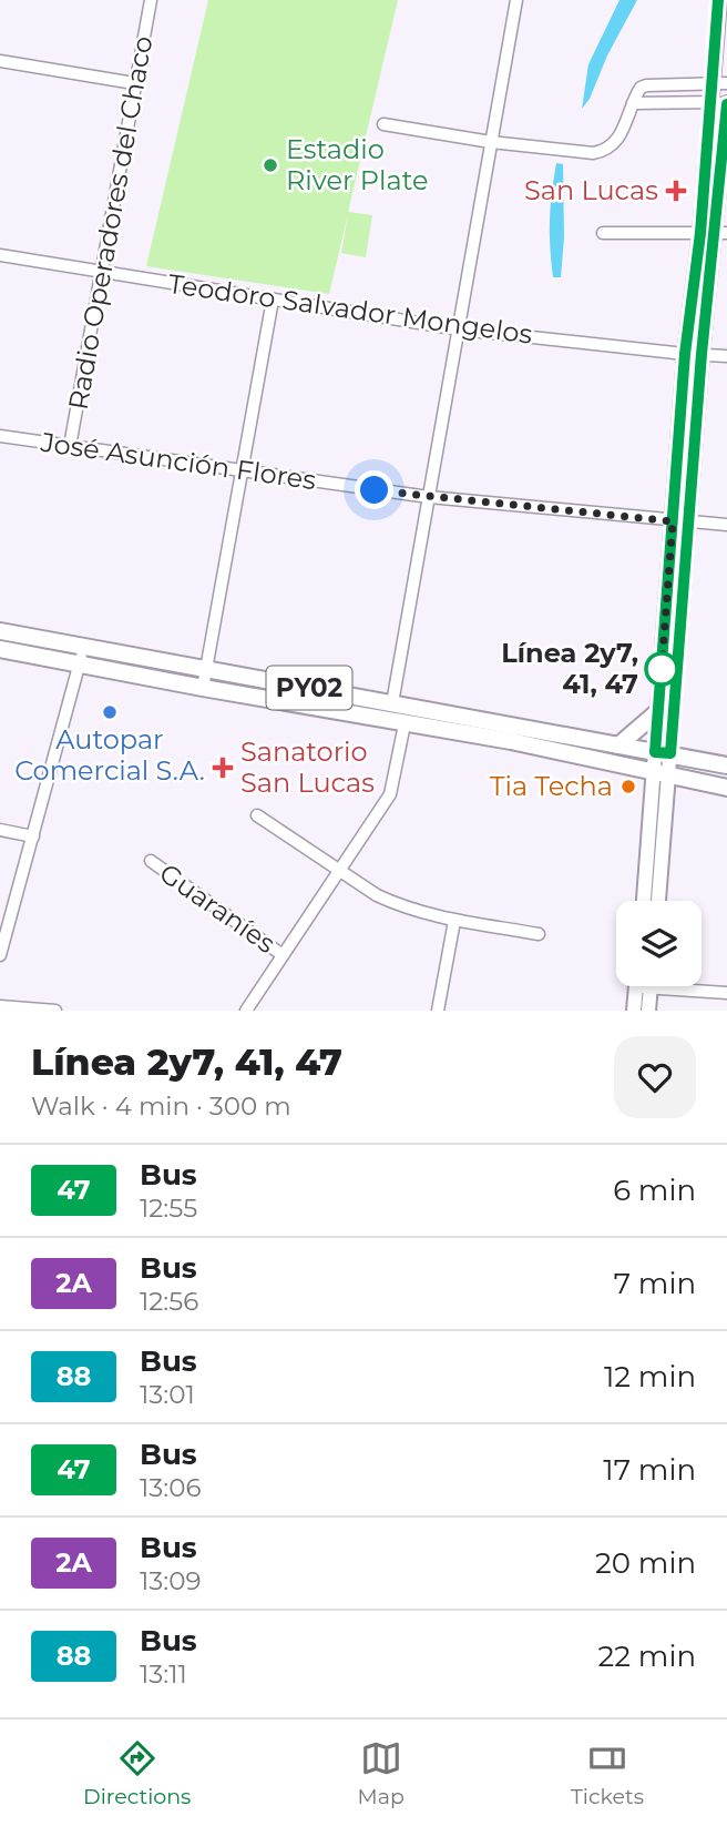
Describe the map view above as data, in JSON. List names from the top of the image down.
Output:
{
  "streets": {
    "highway": ["PY02"],
    "street": [
      "Radio Operadores del Chaco",
      "Teodoro Salvador Mongelos",
      "José Asunción Flores",
      "Guaraníes"
    ]
  },
  "crossings": [
    ["Radio Operadores del Chaco", "Teodoro Salvador Mongelos"],
    ["Radio Operadores del Chaco", "José Asunción Flores"]
  ],
  "places": {
    "other": [
      "Estadio River Plate",
      "Línea 2y7, 41, 47",
      "Autopar Comercial S.A.",
      "Tia Techa"
    ],
    "health": ["San Lucas", "Sanatorio San Lucas"]
  },
  "lines": ["bus line 47"],
  "page": {
    "heading": ["Línea 2y7, 41, 47", "Walk · 4 min · 300 m"],
    "list": [
      {
        "mark": "47",
        "name": "Bus",
        "note": "12:55",
        "value": "6 min"
      },
      {
        "mark": "2A",
        "name": "Bus",
        "note": "12:56",
        "value": "7 min"
      },
      {
        "mark": "88",
        "name": "Bus",
        "note": "13:01",
        "value": "12 min"
      },
      {
        "mark": "47",
        "name": "Bus",
        "note": "13:06",
        "value": "17 min"
      },
      {
        "mark": "2A",
        "name": "Bus",
        "note": "13:09",
        "value": "20 min"
      },
      {
        "mark": "88",
        "name": "Bus",
        "note": "13:11",
        "value": "22 min"
      }
    ],
    "tabs": ["Directions", "Map", "Tickets"]
  }
}
